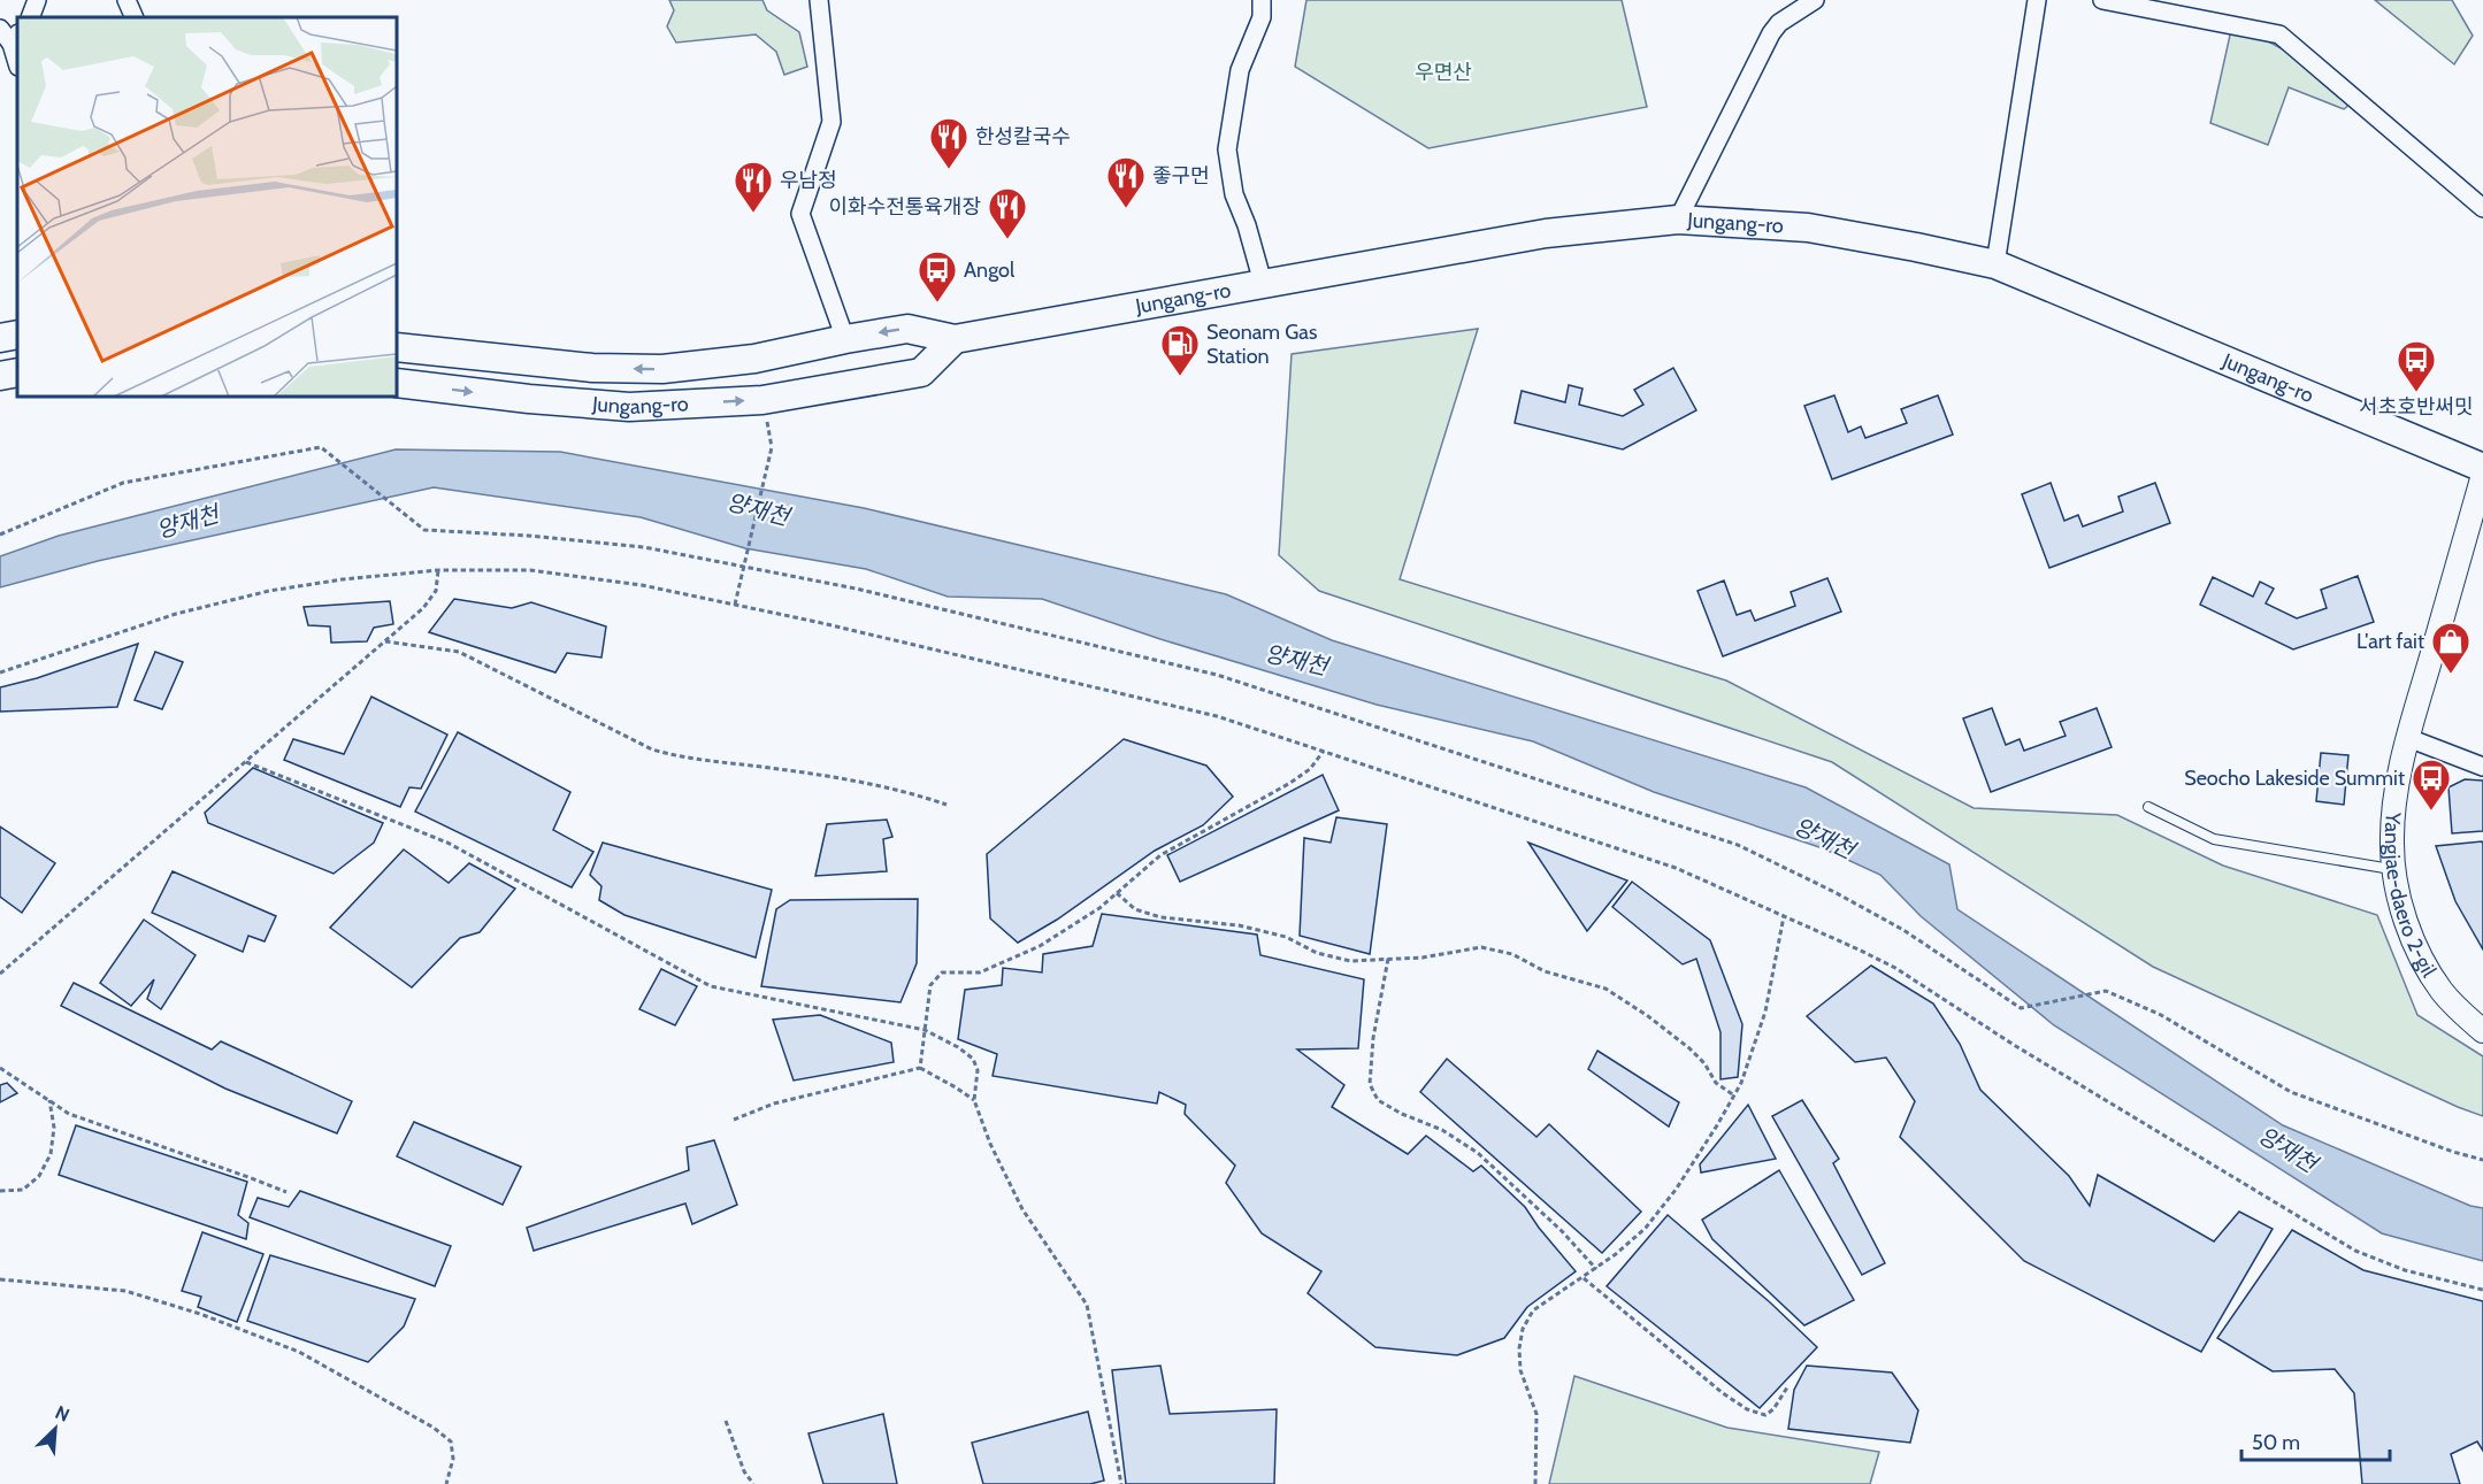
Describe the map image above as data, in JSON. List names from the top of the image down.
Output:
{
  "streets": {
    "main road": ["Jungang-ro"],
    "street": ["Yangjae-daero 2-gil"]
  },
  "water": ["양재천"],
  "parks": ["우면산"],
  "places": {
    "restaurant": [
      "한성칼국수",
      "좋구먼",
      "우남정",
      "이화수전통육개장"
    ],
    "bus stop": ["Angol", "서초호반써밋", "Seocho Lakeside Summit"],
    "fuel station": ["Seonam Gas Station"],
    "shop": ["L'art fait"]
  },
  "scale_bar": "50 m",
  "north": "top right"
}
